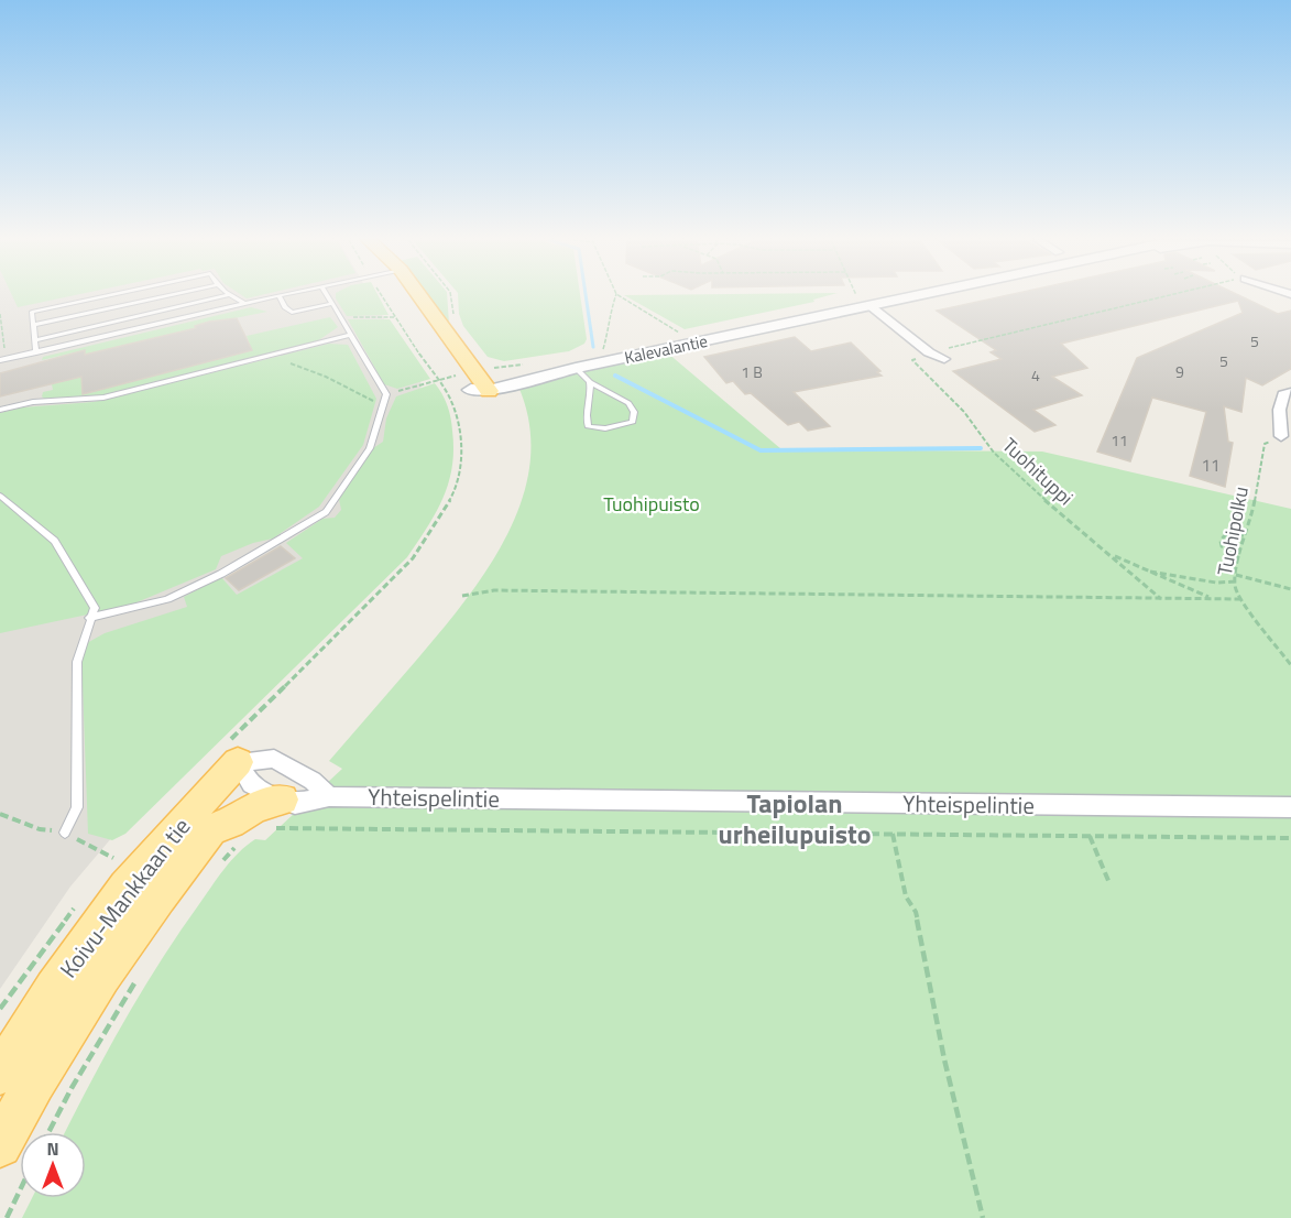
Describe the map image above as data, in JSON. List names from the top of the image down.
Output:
{
  "streets": {
    "main road": ["Kalevalantie", "Koivu-Mankkaan tie"],
    "street": ["Yhteispelintie"],
    "path": ["Tuohituppi", "Tuohipolku"]
  },
  "crossings": [
    ["Yhteispelintie", "Koivu-Mankkaan tie"]
  ],
  "districts": ["Tapiolan urheilupuisto"],
  "parks": ["Tuohipuisto"],
  "house_numbers": [
    "5",
    "5",
    "1 B",
    "9",
    "4",
    "11",
    "11"
  ],
  "north": "top"
}
